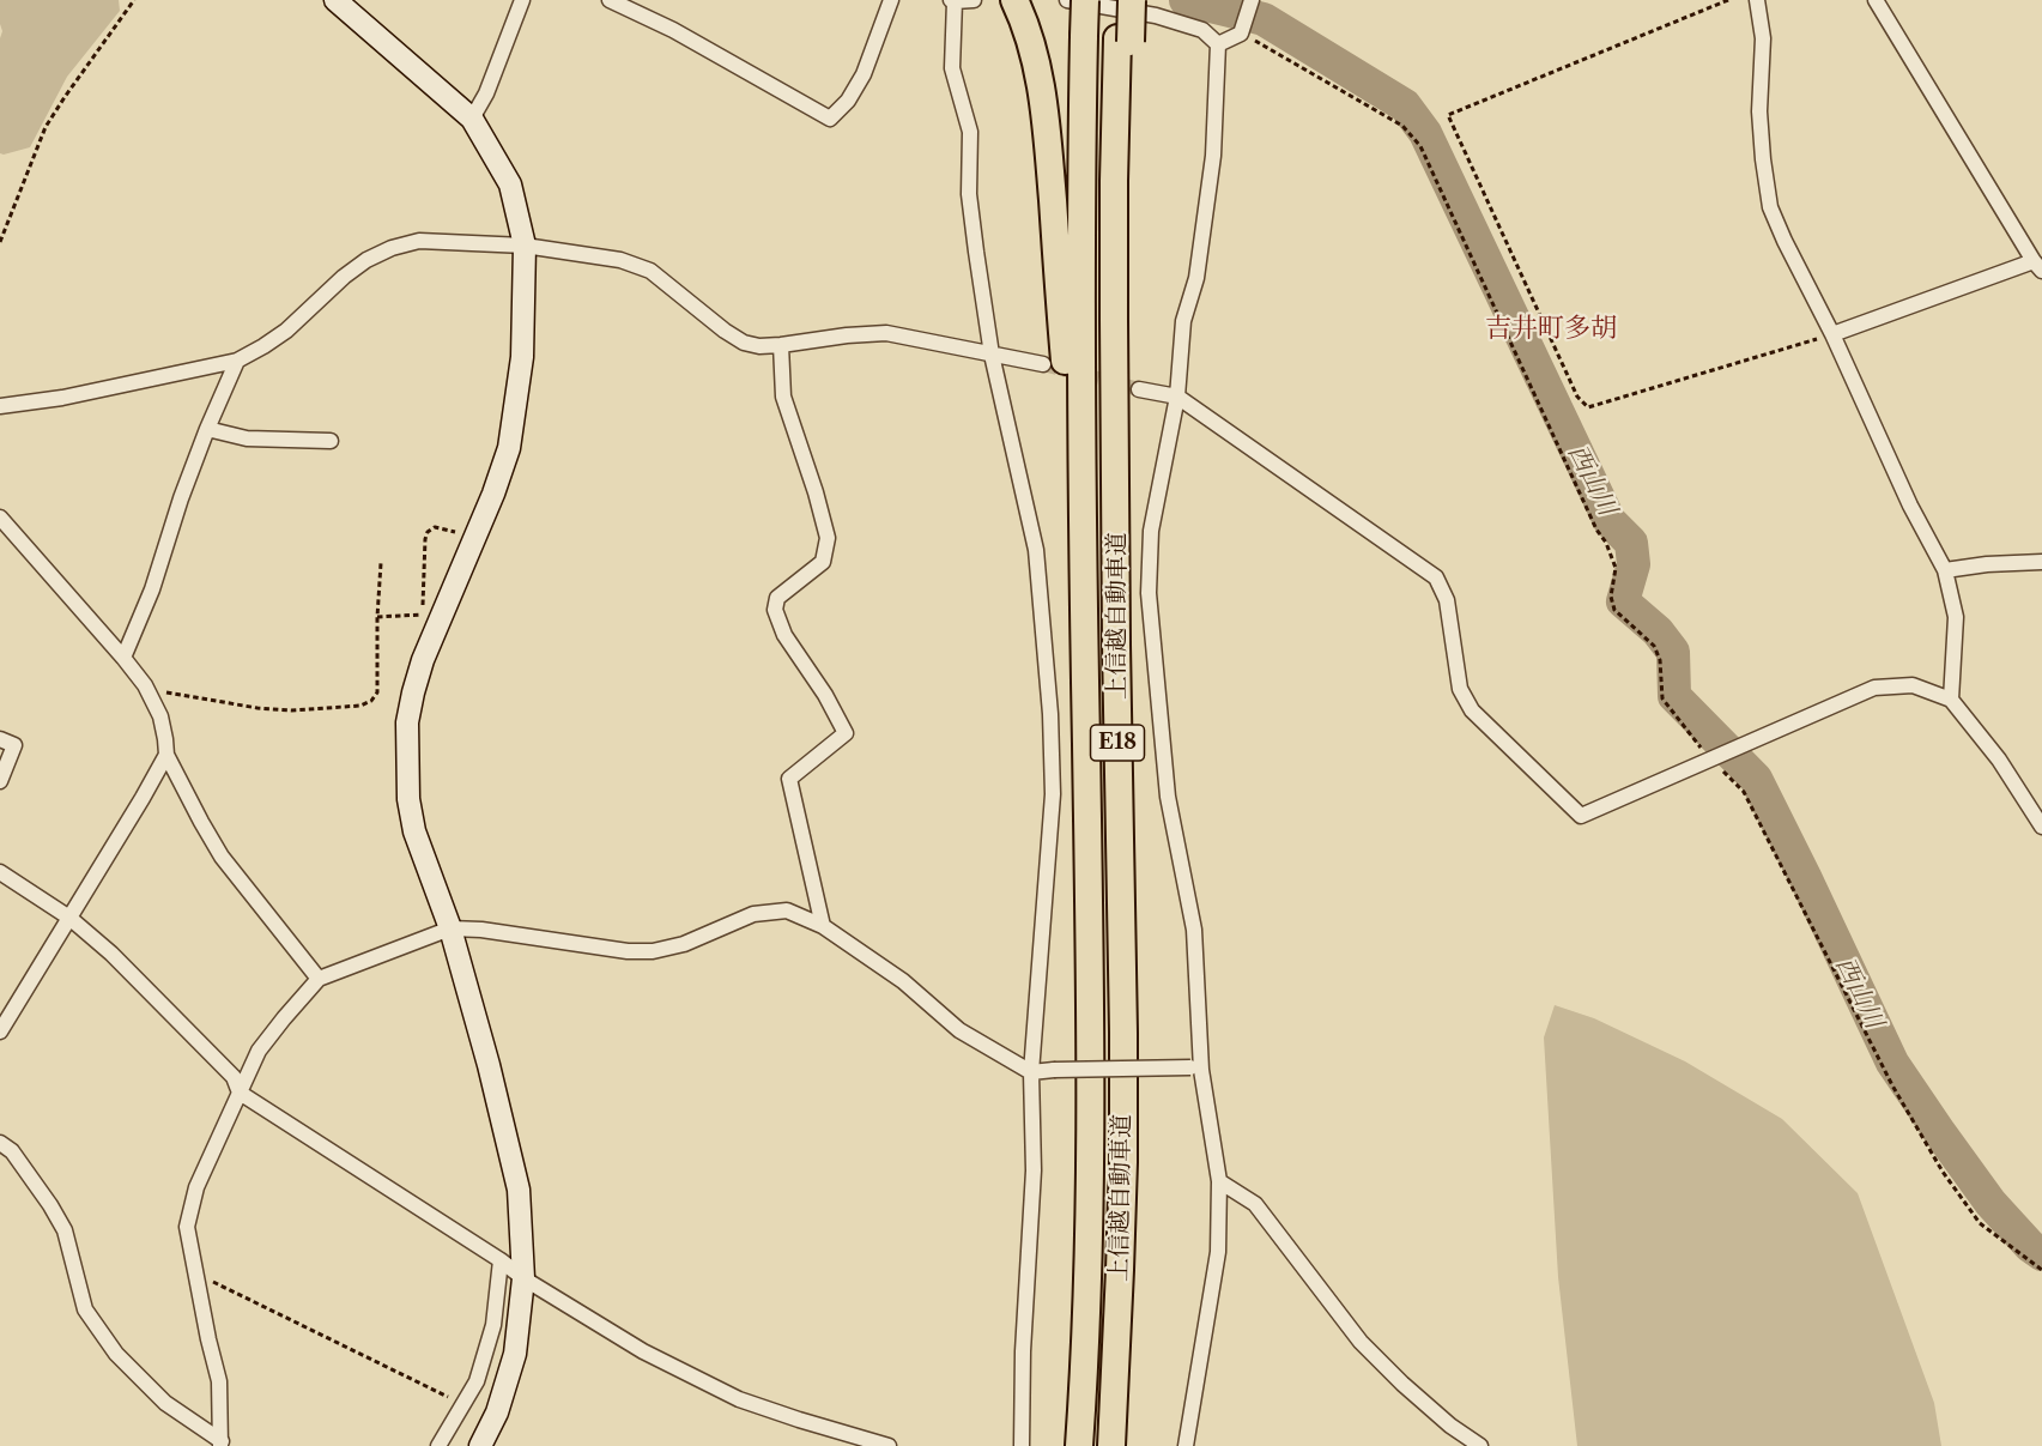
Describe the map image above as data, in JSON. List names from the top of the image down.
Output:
{
  "streets": {
    "highway": ["上信越自動車道", "E18"]
  },
  "districts": ["吉井町多胡"],
  "water": ["西山川"]
}
